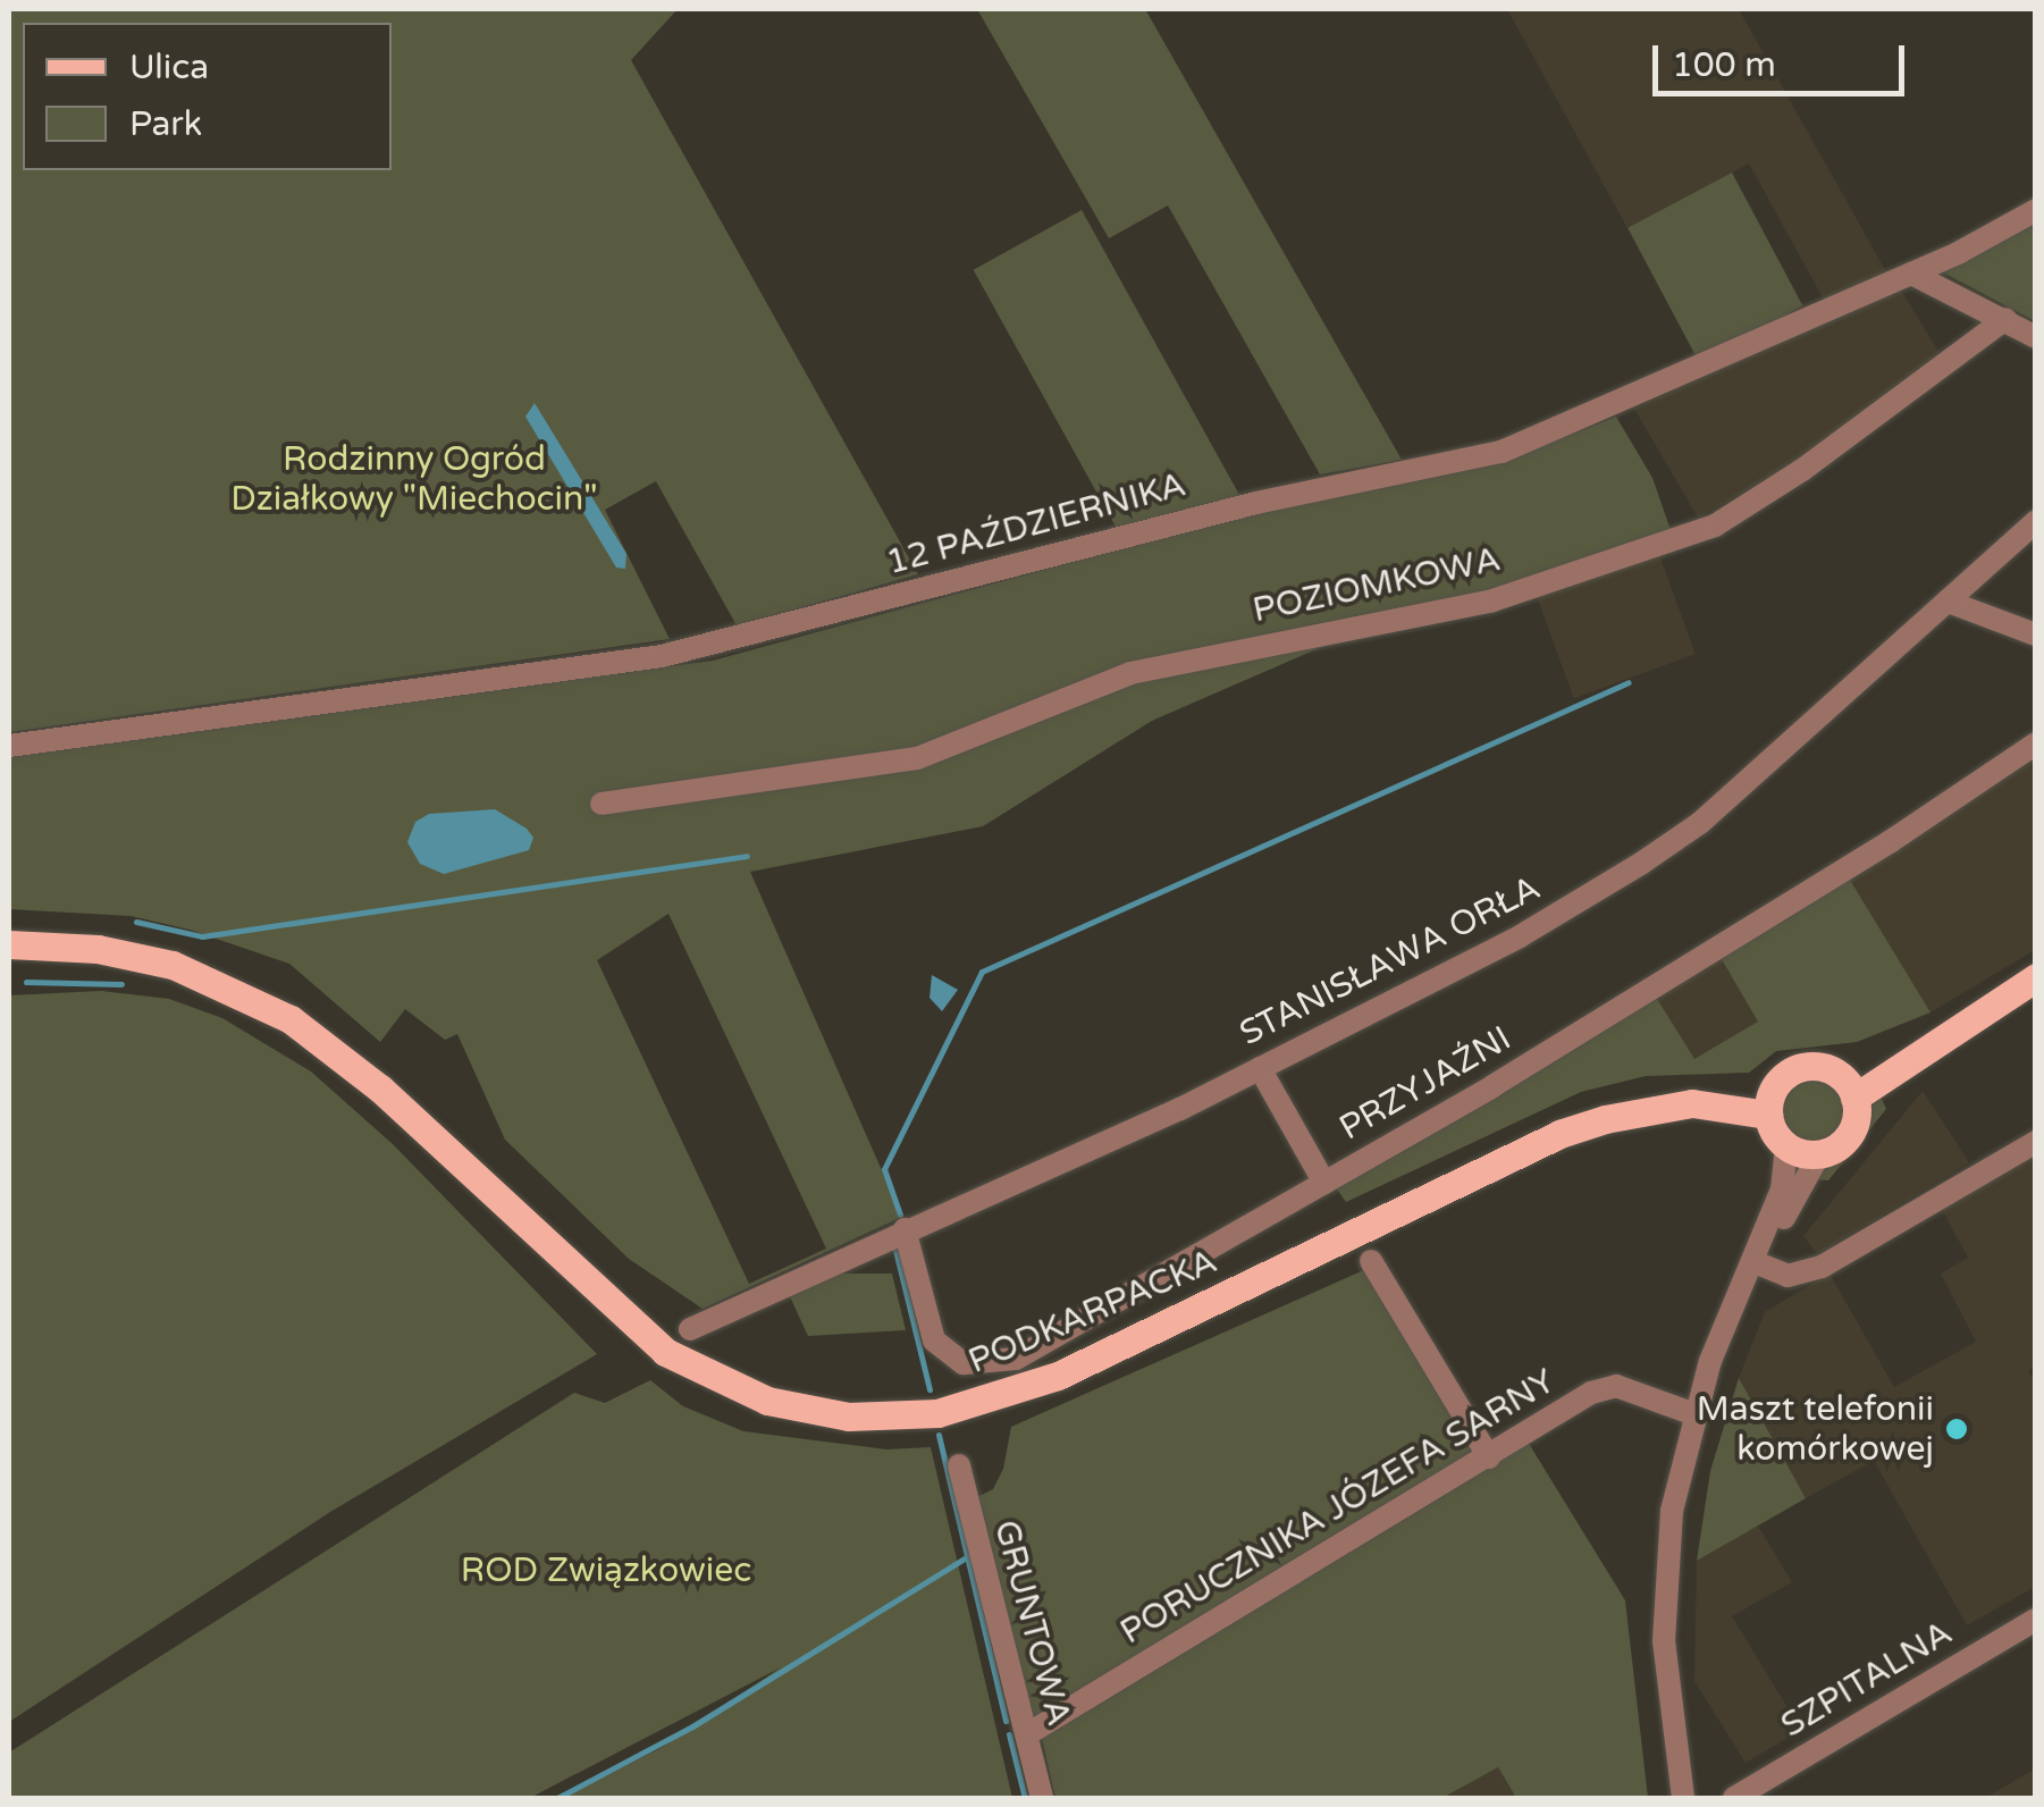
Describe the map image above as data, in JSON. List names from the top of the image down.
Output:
{
  "streets": {
    "main road": ["PODKARPACKA"],
    "street": [
      "12 PAŹDZIERNIKA",
      "POZIOMKOWA",
      "STANISŁAWA ORŁA",
      "PRZYJAŹNI",
      "PORUCZNIKA JÓZEFA SARNY",
      "GRUNTOWA",
      "SZPITALNA"
    ]
  },
  "crossings": [
    ["STANISŁAWA ORŁA", "PRZYJAŹNI"],
    ["PORUCZNIKA JÓZEFA SARNY", "GRUNTOWA"]
  ],
  "parks": ["Rodzinny Ogród Działkowy \"Miechocin\"", "ROD Związkowiec"],
  "places": ["Maszt telefonii komórkowej"],
  "legend": ["Ulica", "Park"],
  "scale_bar": "100 m"
}
